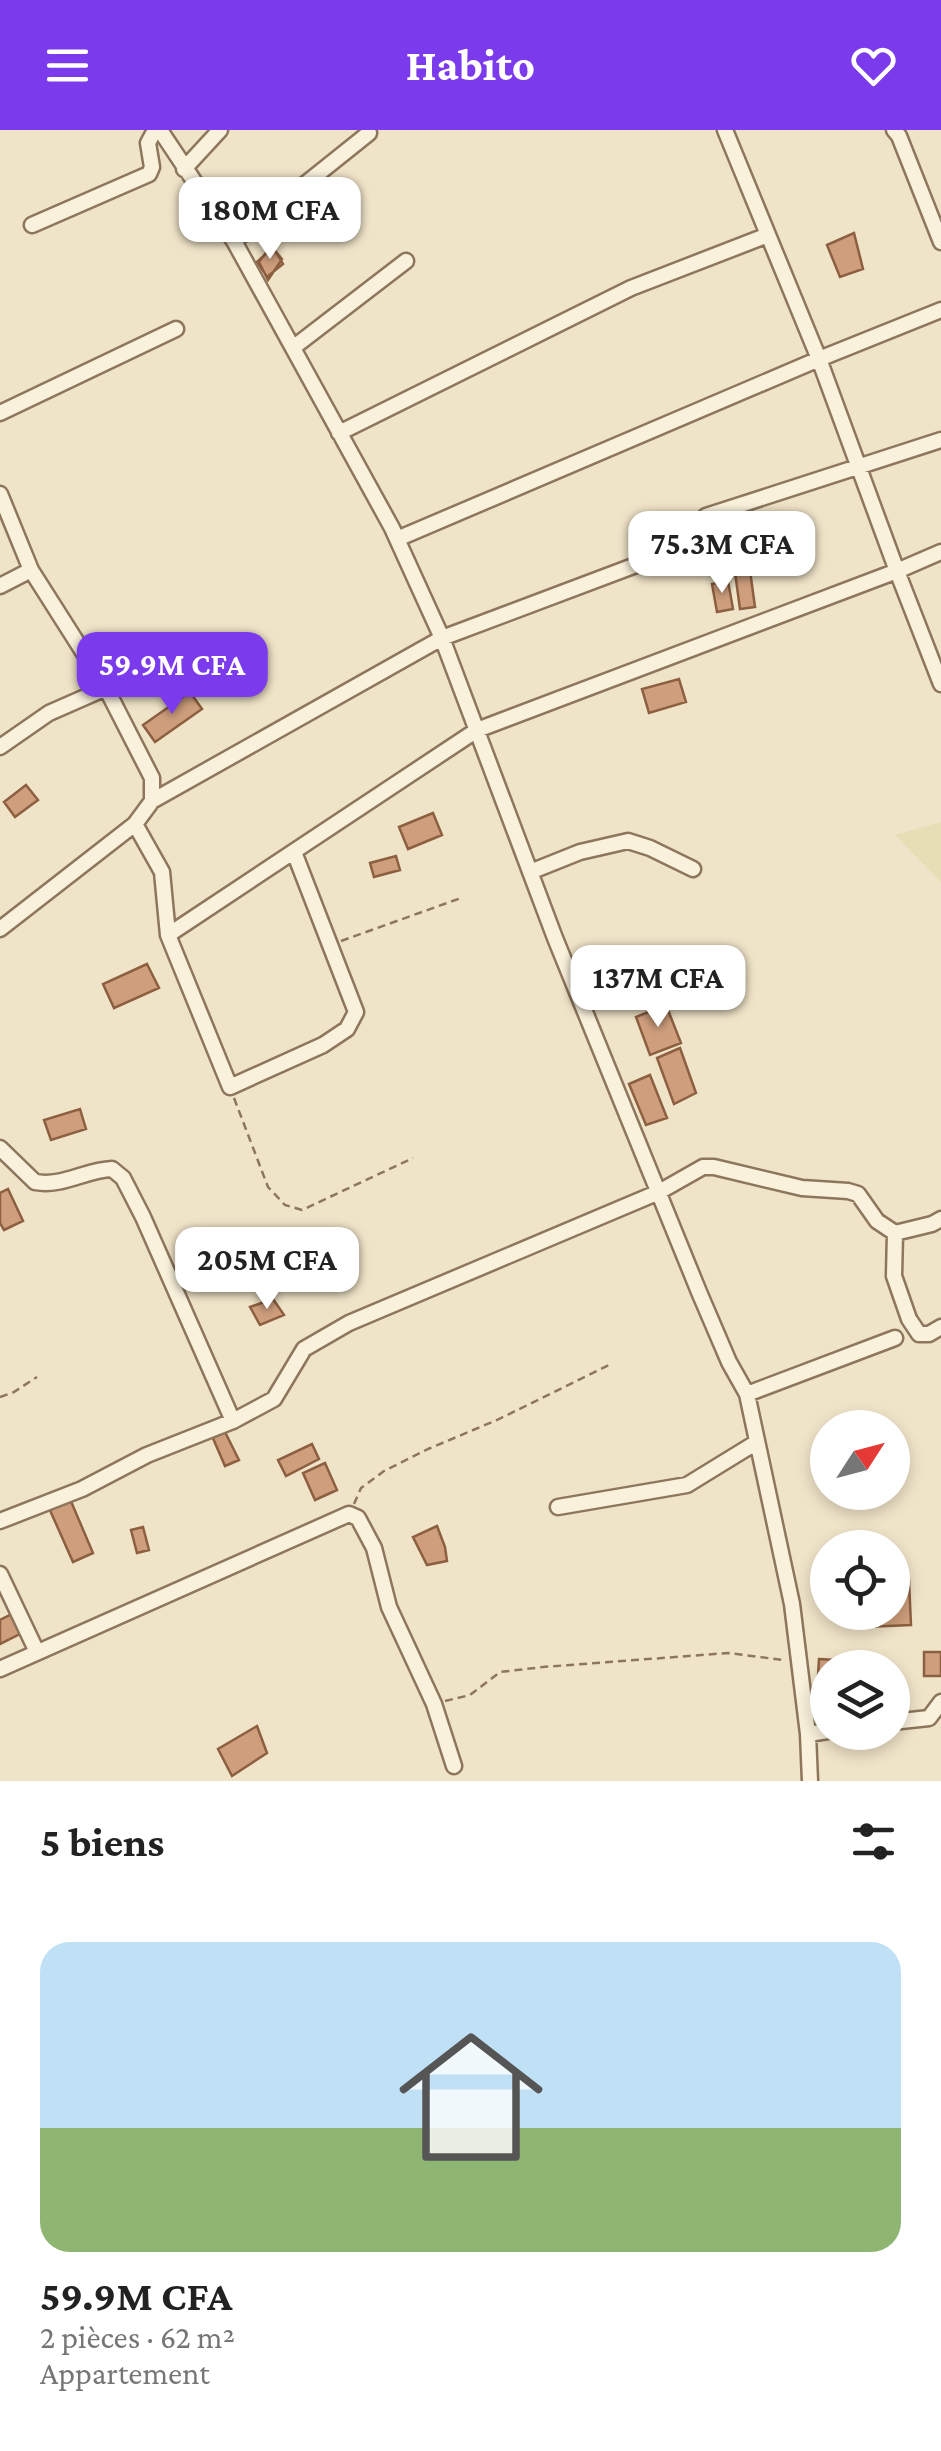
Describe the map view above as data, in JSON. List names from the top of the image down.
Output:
{
  "north": "top right",
  "page": {
    "header": "Habito",
    "price": [
      "180M CFA",
      "75.3M CFA",
      "59.9M CFA",
      "137M CFA",
      "205M CFA"
    ],
    "heading": "5 biens",
    "list": [
      {
        "name": "59.9M CFA",
        "note": "2 pièces · 62 m² · Appartement"
      }
    ]
  }
}
